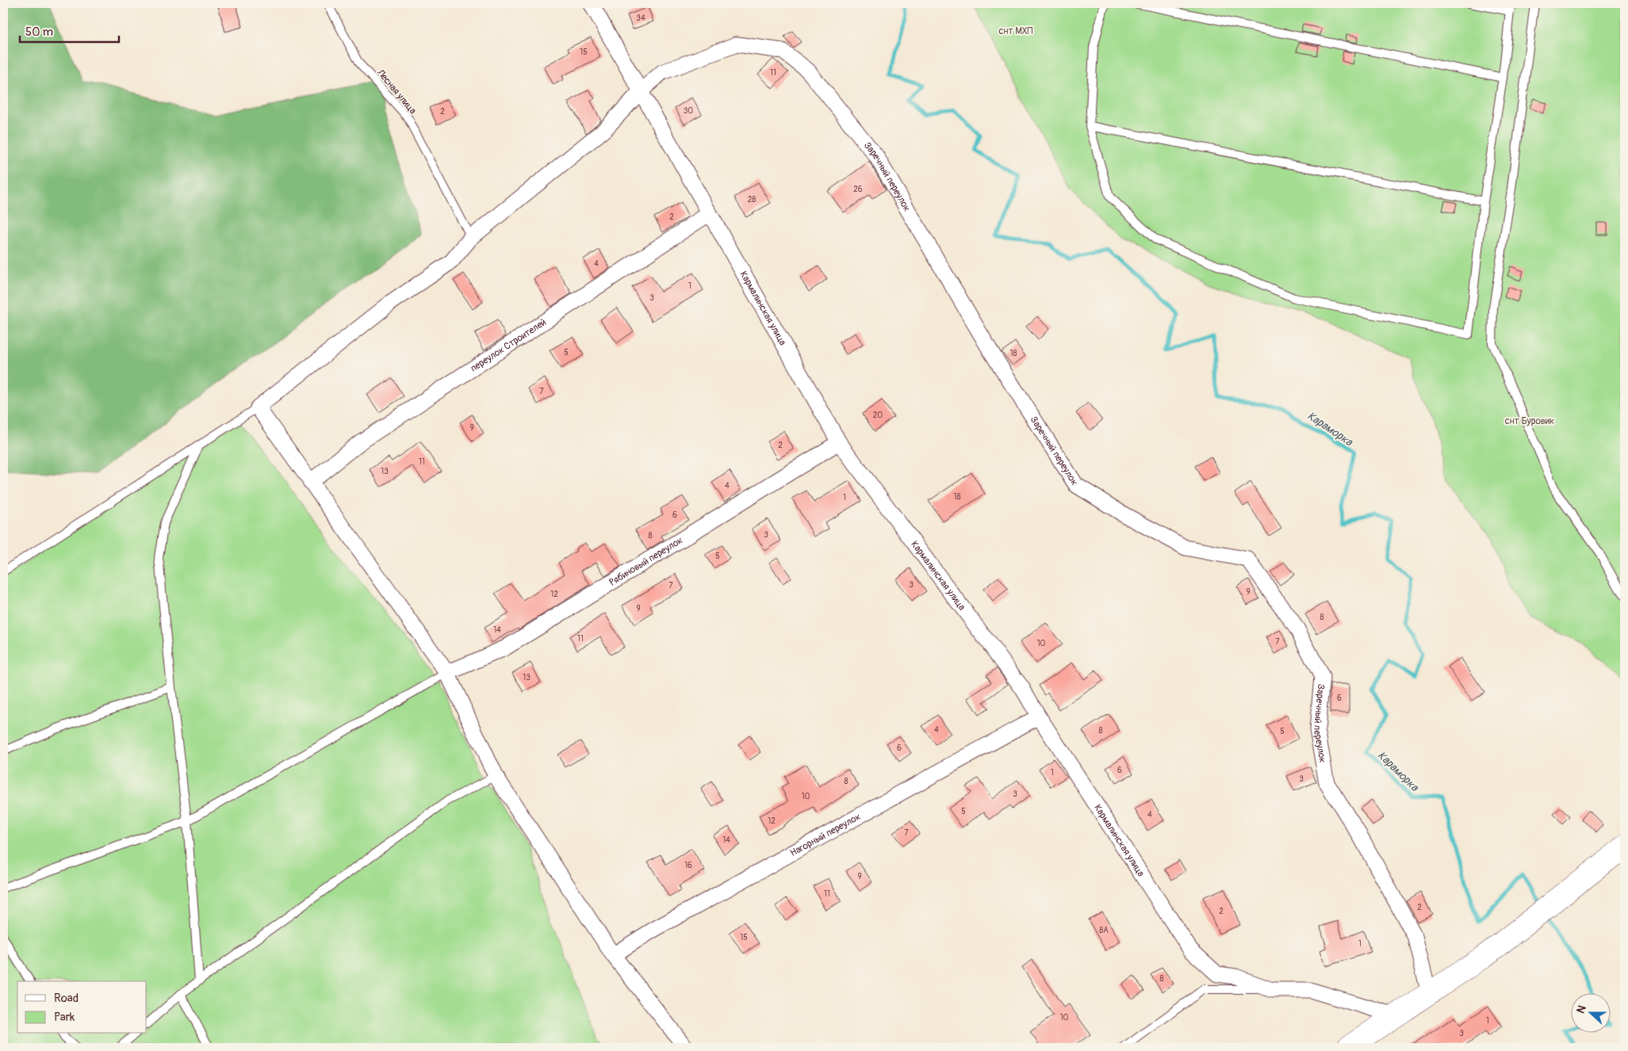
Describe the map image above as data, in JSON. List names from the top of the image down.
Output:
{
  "streets": {
    "street": [
      "Заречный переулок",
      "Кармалинская улица",
      "переулок Строителей",
      "Рябиновый переулок",
      "Нагорный переулок"
    ],
    "lane": ["Лесная улица"]
  },
  "crossings": [
    ["Лесная улица", "Заречный переулок"],
    ["Заречный переулок", "Кармалинская улица"],
    ["Кармалинская улица", "переулок Строителей"],
    ["Кармалинская улица", "Рябиновый переулок"],
    ["Кармалинская улица", "Нагорный переулок"]
  ],
  "water": ["Караморка"],
  "parks": ["снт МХП", "снт Буровик"],
  "house_numbers": [
    "34",
    "15",
    "11",
    "30",
    "2",
    "26",
    "28",
    "2",
    "4",
    "1",
    "3",
    "5",
    "18",
    "7",
    "20",
    "9",
    "2",
    "11",
    "13",
    "4",
    "18",
    "1",
    "6",
    "3",
    "8",
    "5",
    "3",
    "7",
    "9",
    "12",
    "9",
    "8",
    "14",
    "11",
    "7",
    "10",
    "13",
    "6",
    "4",
    "8",
    "5",
    "6",
    "6",
    "1",
    "3",
    "8",
    "3",
    "10",
    "5",
    "4",
    "12",
    "7",
    "14",
    "16",
    "9",
    "11",
    "2",
    "2",
    "8А",
    "15",
    "1",
    "8",
    "10",
    "1",
    "3"
  ],
  "legend": ["Road", "Park"],
  "scale_bar": "50 m",
  "north": "left"
}
